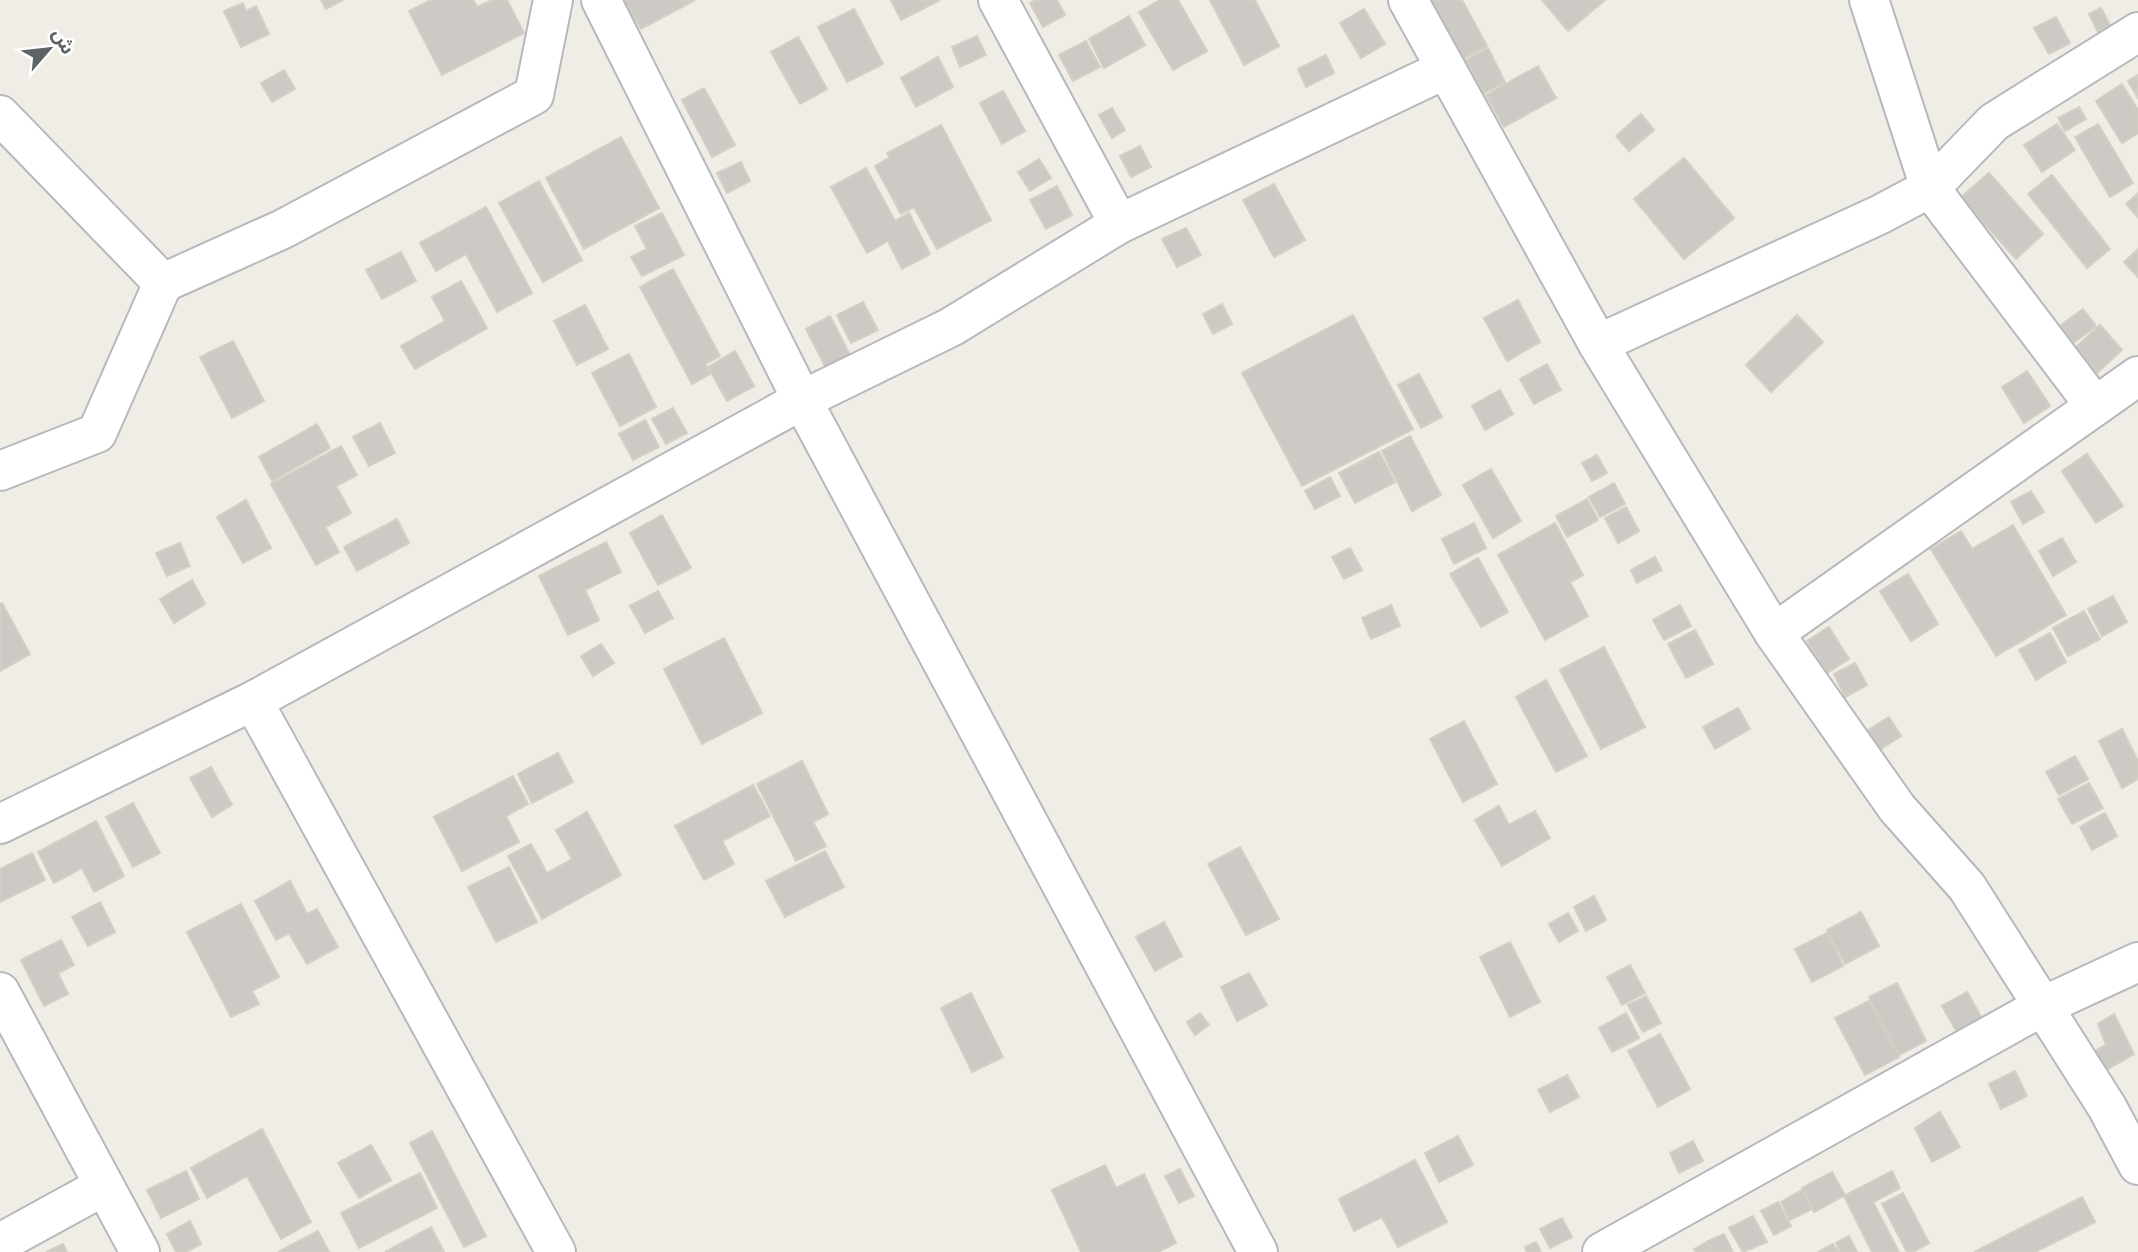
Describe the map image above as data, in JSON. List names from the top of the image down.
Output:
{
  "north": "top right"
}
